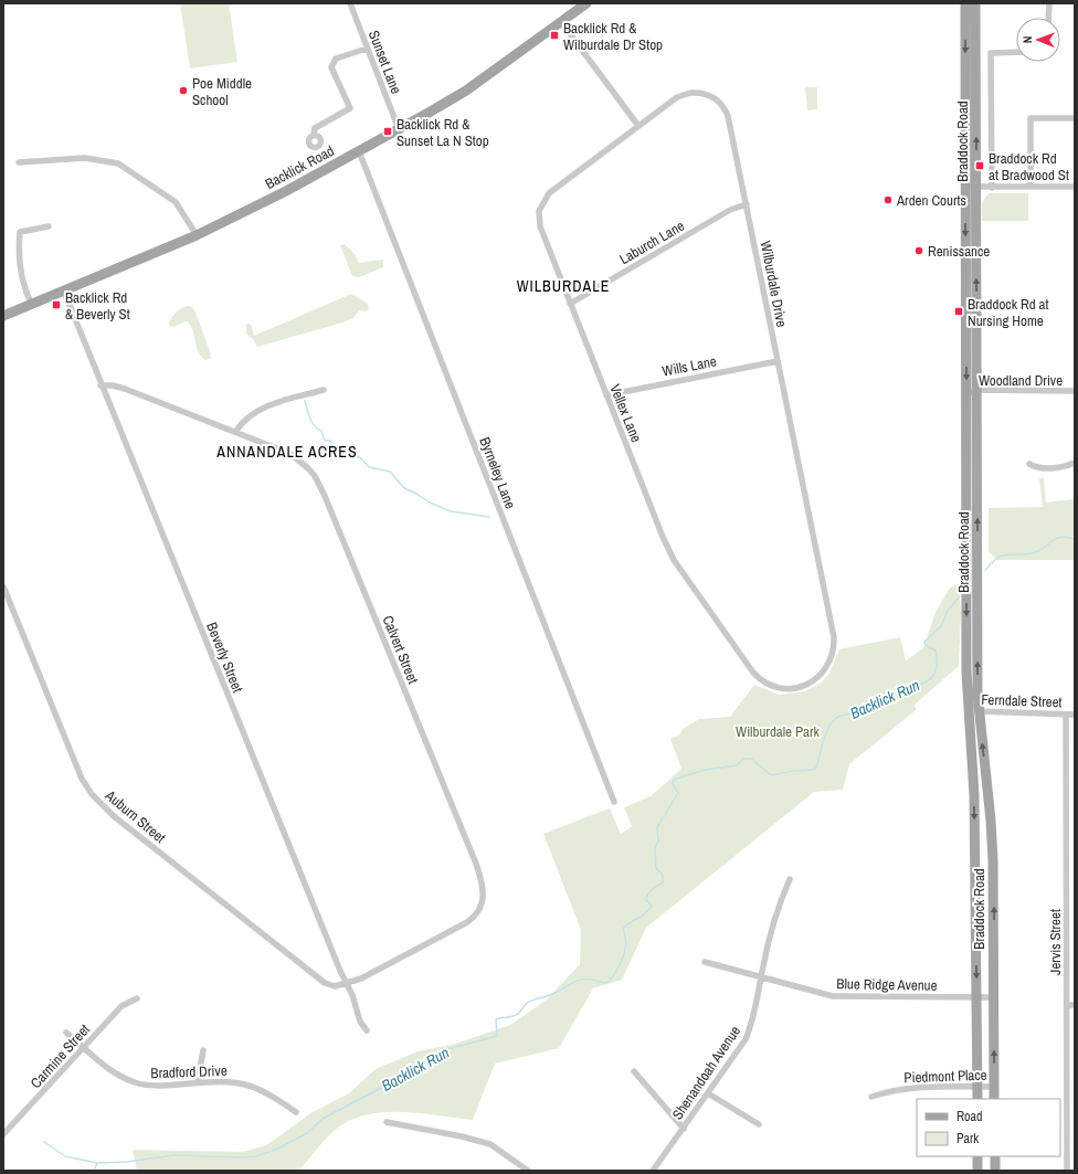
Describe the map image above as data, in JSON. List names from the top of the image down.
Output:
{
  "streets": {
    "main road": ["Braddock Road", "Backlick Road"],
    "street": [
      "Sunset Lane",
      "Laburch Lane",
      "Wilburdale Drive",
      "Wills Lane",
      "Woodland Drive",
      "Vellex Lane",
      "Byrneley Lane",
      "Calvert Street",
      "Beverly Street",
      "Ferndale Street",
      "Auburn Street",
      "Jervis Street",
      "Blue Ridge Avenue",
      "Carmine Street",
      "Bradford Drive",
      "Shenandoah Avenue",
      "Piedmont Place"
    ]
  },
  "crossings": [
    ["Sunset Lane", "Backlick Road"],
    ["Braddock Road", "Woodland Drive"],
    ["Braddock Road", "Ferndale Street"],
    ["Braddock Road", "Blue Ridge Avenue"],
    ["Braddock Road", "Piedmont Place"],
    ["Backlick Road", "Byrneley Lane"],
    ["Backlick Road", "Beverly Street"],
    ["Laburch Lane", "Wilburdale Drive"],
    ["Laburch Lane", "Vellex Lane"],
    ["Wilburdale Drive", "Wills Lane"],
    ["Wilburdale Drive", "Vellex Lane"],
    ["Wills Lane", "Vellex Lane"],
    ["Calvert Street", "Beverly Street"],
    ["Calvert Street", "Auburn Street"],
    ["Beverly Street", "Auburn Street"],
    ["Ferndale Street", "Jervis Street"],
    ["Blue Ridge Avenue", "Shenandoah Avenue"],
    ["Carmine Street", "Bradford Drive"]
  ],
  "districts": ["WILBURDALE", "ANNANDALE ACRES"],
  "water": ["Backlick Run"],
  "parks": ["Wilburdale Park"],
  "places": {
    "transit": [
      "Backlick Rd & Wilburdale Dr Stop",
      "Backlick Rd & Sunset La N Stop",
      "Braddock Rd at Bradwood St",
      "Backlick Rd & Beverly St",
      "Braddock Rd at Nursing Home"
    ],
    "other": ["Poe Middle School", "Arden Courts", "Renissance"]
  },
  "legend": ["Road", "Park"],
  "north": "left"
}
